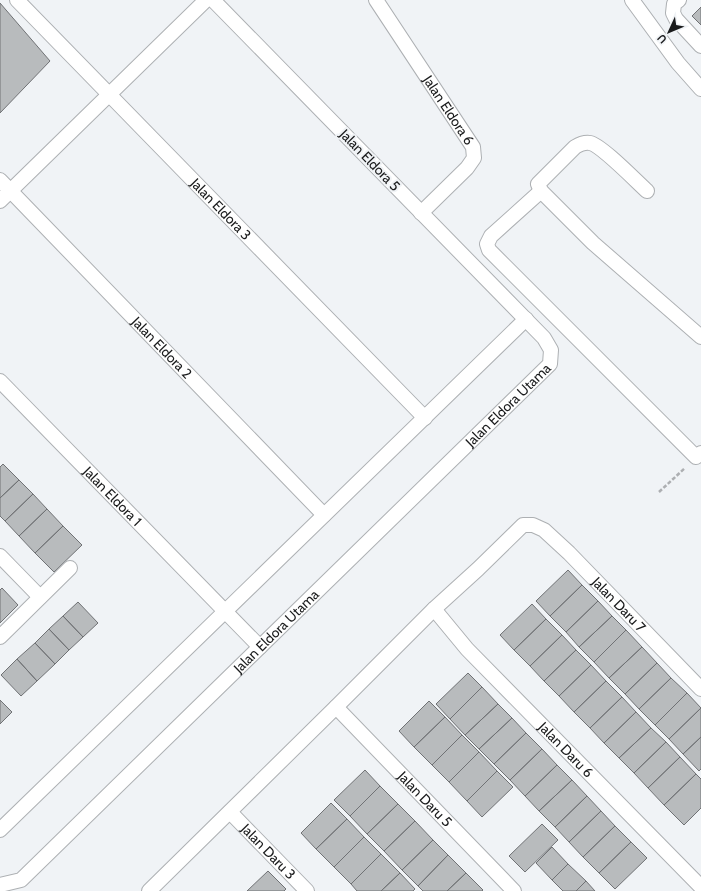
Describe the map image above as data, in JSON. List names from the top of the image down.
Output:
{
  "streets": {
    "street": [
      "Jalan Eldora 6",
      "Jalan Eldora 5",
      "Jalan Eldora 3",
      "Jalan Eldora 2",
      "Jalan Eldora Utama",
      "Jalan Eldora 1",
      "Jalan Daru 7",
      "Jalan Daru 6",
      "Jalan Daru 5",
      "Jalan Daru 3"
    ]
  },
  "crossings": [
    ["Jalan Eldora 6", "Jalan Eldora 5"],
    ["Jalan Eldora 5", "Jalan Eldora Utama"],
    ["Jalan Eldora Utama", "Jalan Eldora 1"],
    ["Jalan Daru 7", "Jalan Daru 6"]
  ],
  "north": "bottom left"
}
